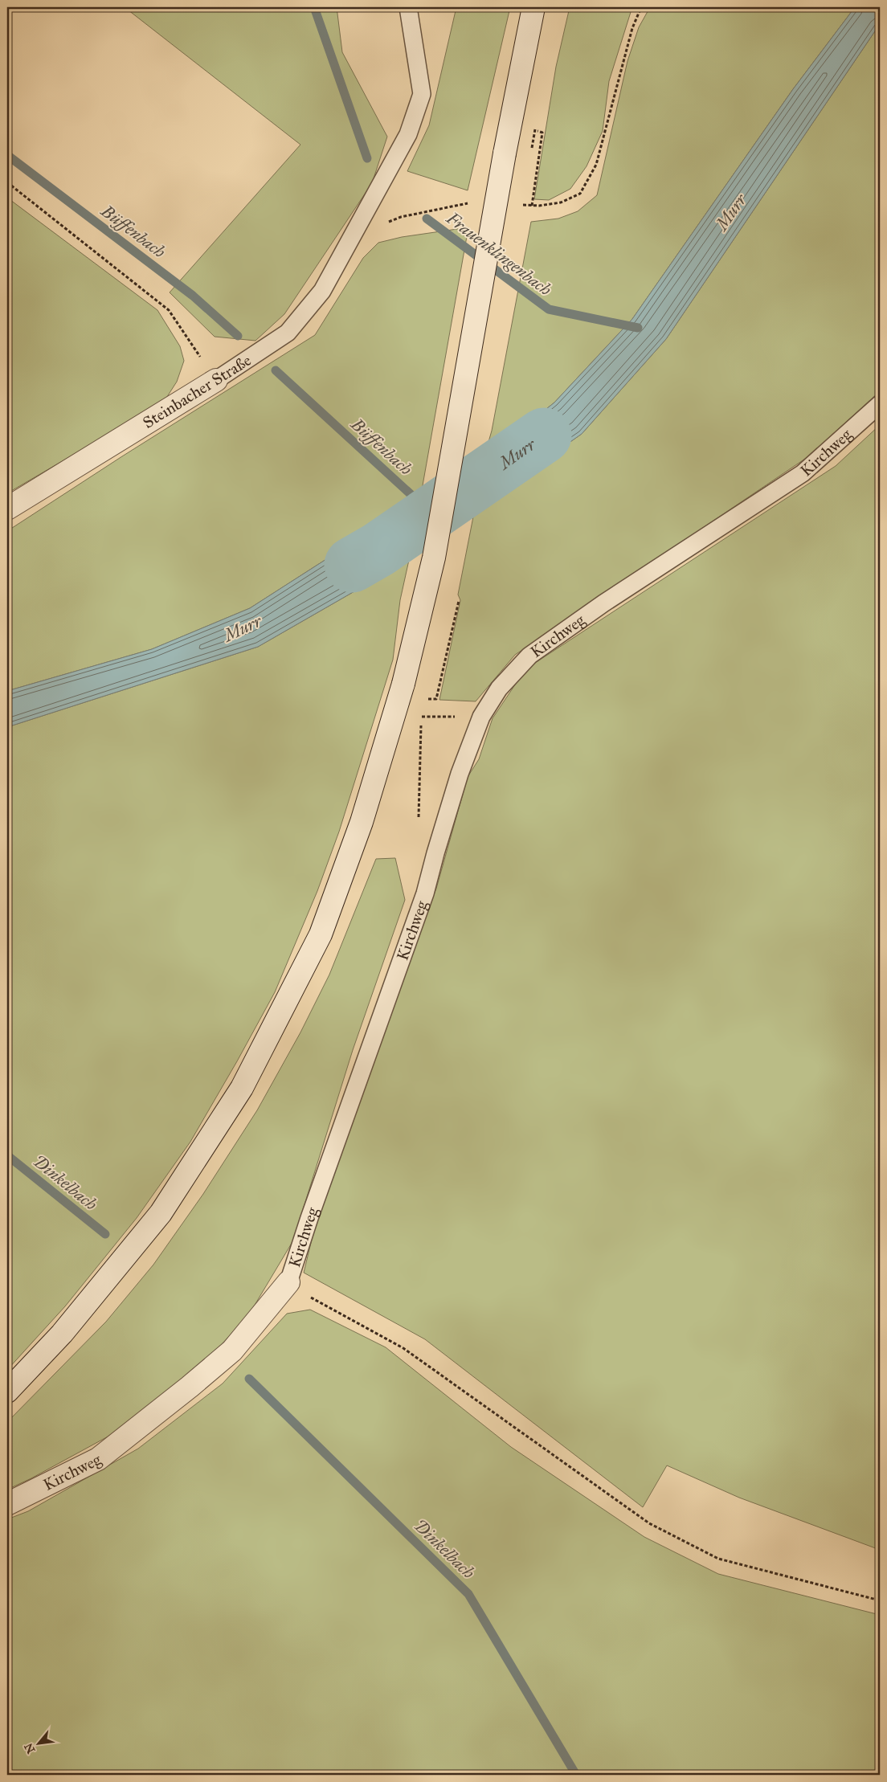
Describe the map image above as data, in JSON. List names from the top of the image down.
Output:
{
  "streets": {
    "street": ["Steinbacher Straße", "Kirchweg"]
  },
  "water": [
    "Murr",
    "Büffenbach",
    "Frauenklingenbach",
    "Dinkelbach"
  ],
  "north": "bottom left"
}
